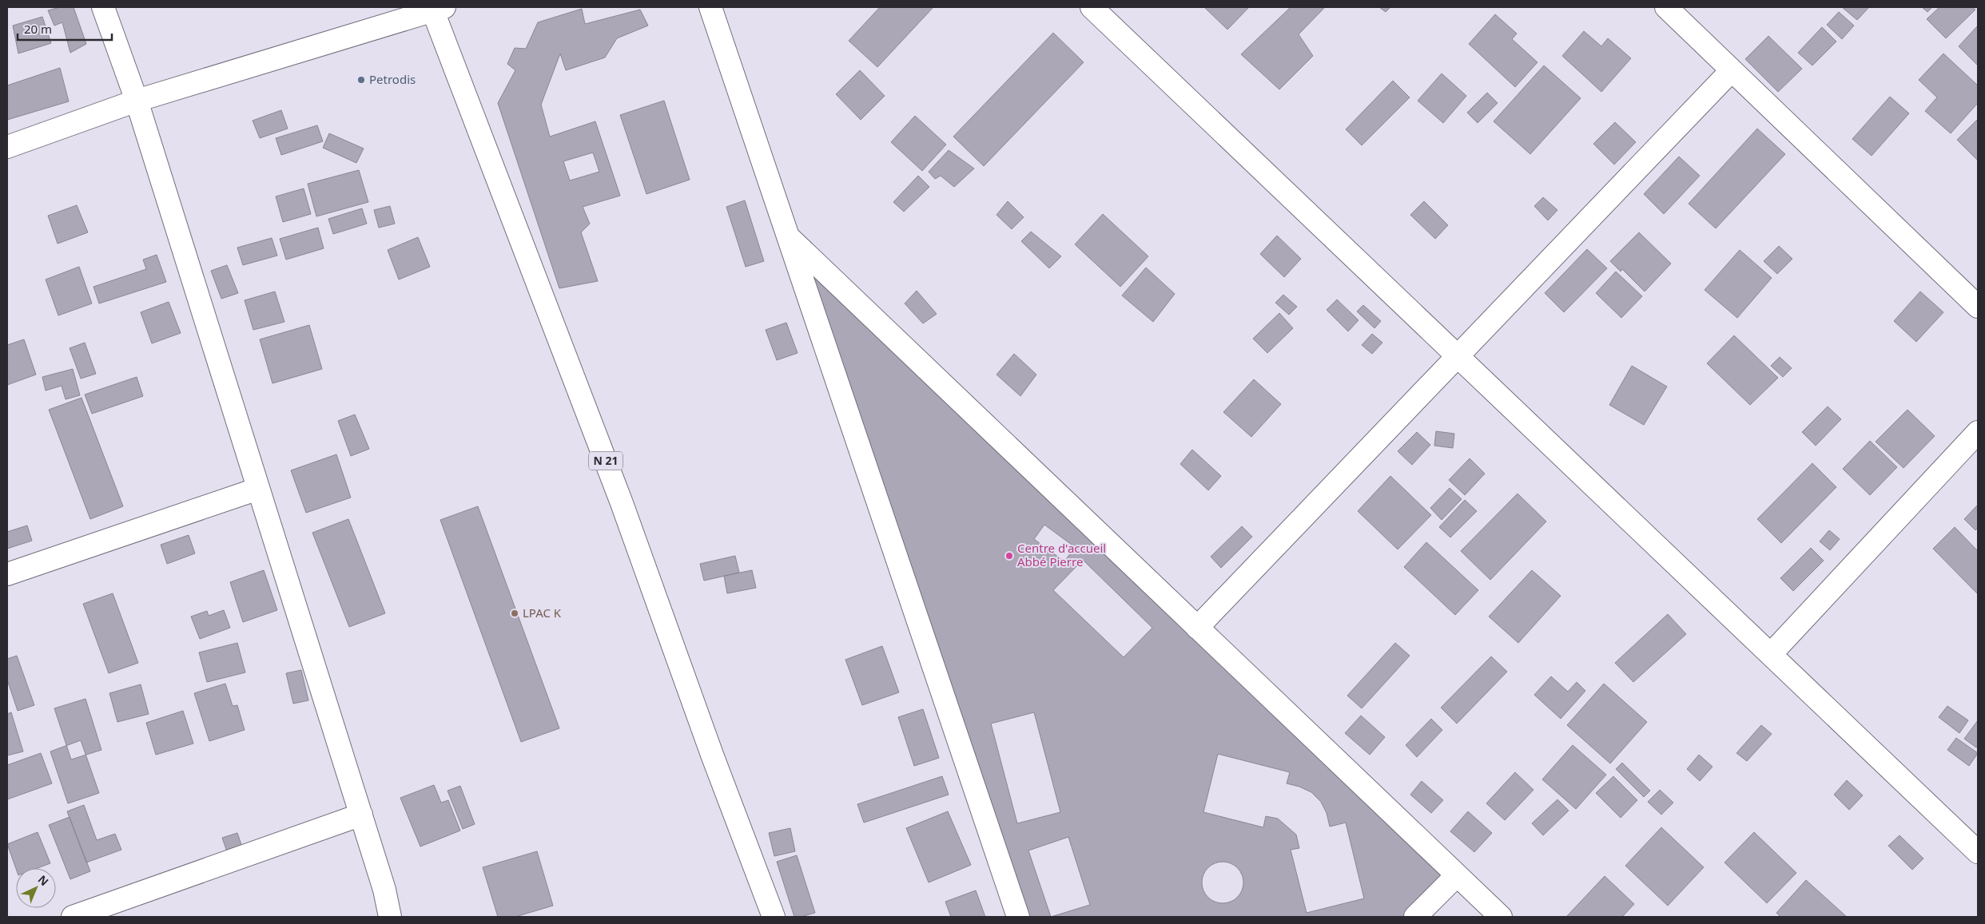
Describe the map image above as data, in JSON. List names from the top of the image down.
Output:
{
  "streets": {
    "street": ["N 21"]
  },
  "places": ["Petrodis", "Centre d'accueil Abbé Pierre", "LPAC K"],
  "scale_bar": "20 m",
  "north": "top right"
}
